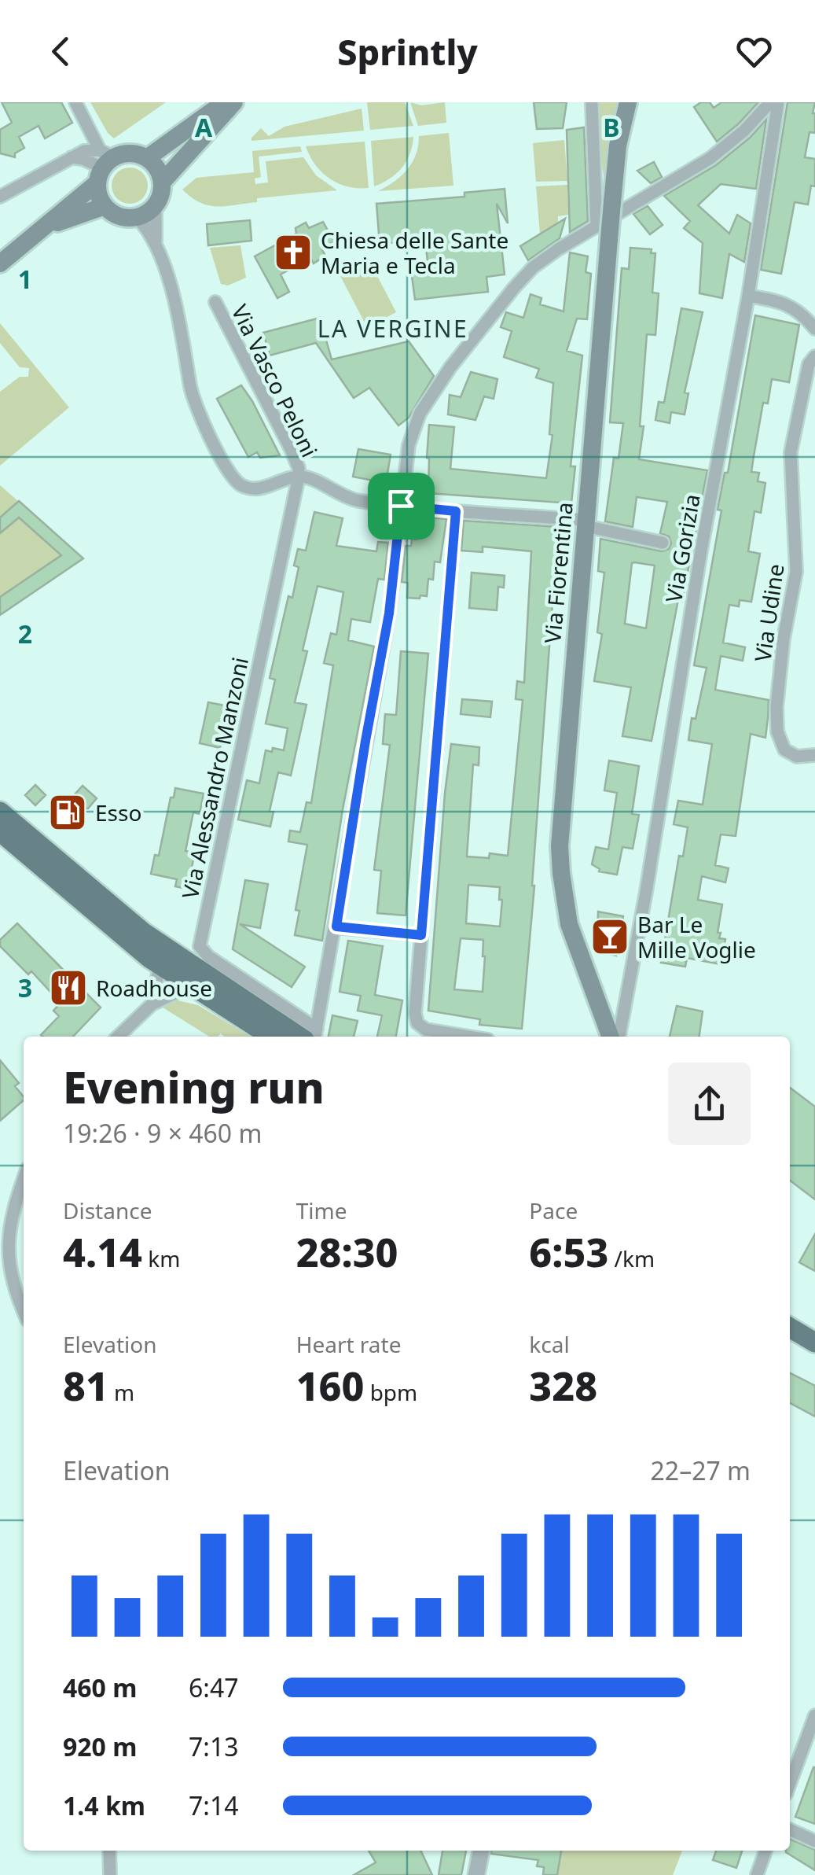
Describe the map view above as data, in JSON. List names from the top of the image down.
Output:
{
  "streets": {
    "main road": ["Via Fiorentina"],
    "street": [
      "Via Vasco Peloni",
      "Via Gorizia",
      "Via Udine",
      "Via Alessandro Manzoni"
    ]
  },
  "crossings": [
    ["Via Vasco Peloni", "Via Fiorentina"],
    ["Via Vasco Peloni", "Via Alessandro Manzoni"]
  ],
  "districts": ["LA VERGINE"],
  "places": {
    "church": ["Chiesa delle Sante Maria e Tecla"],
    "fuel station": ["Esso"],
    "bar": ["Bar Le Mille Voglie"],
    "restaurant": ["Roadhouse"]
  },
  "page": {
    "header": "Sprintly",
    "heading": ["Evening run", "19:26 · 9 × 460 m"],
    "stats": [
      ["Distance", "4.14 km"],
      ["Time", "28:30"],
      ["Pace", "6:53 /km"],
      ["Elevation", "81 m"],
      ["Heart rate", "160 bpm"],
      ["kcal", "328"]
    ],
    "chart": ["Elevation", "22–27 m"],
    "list": [
      {
        "name": "460 m",
        "note": "6:47"
      },
      {
        "name": "920 m",
        "note": "7:13"
      },
      {
        "name": "1.4 km",
        "note": "7:14"
      }
    ]
  },
  "grid": {
    "columns": ["A", "B"],
    "rows": ["1", "2", "3"]
  }
}
